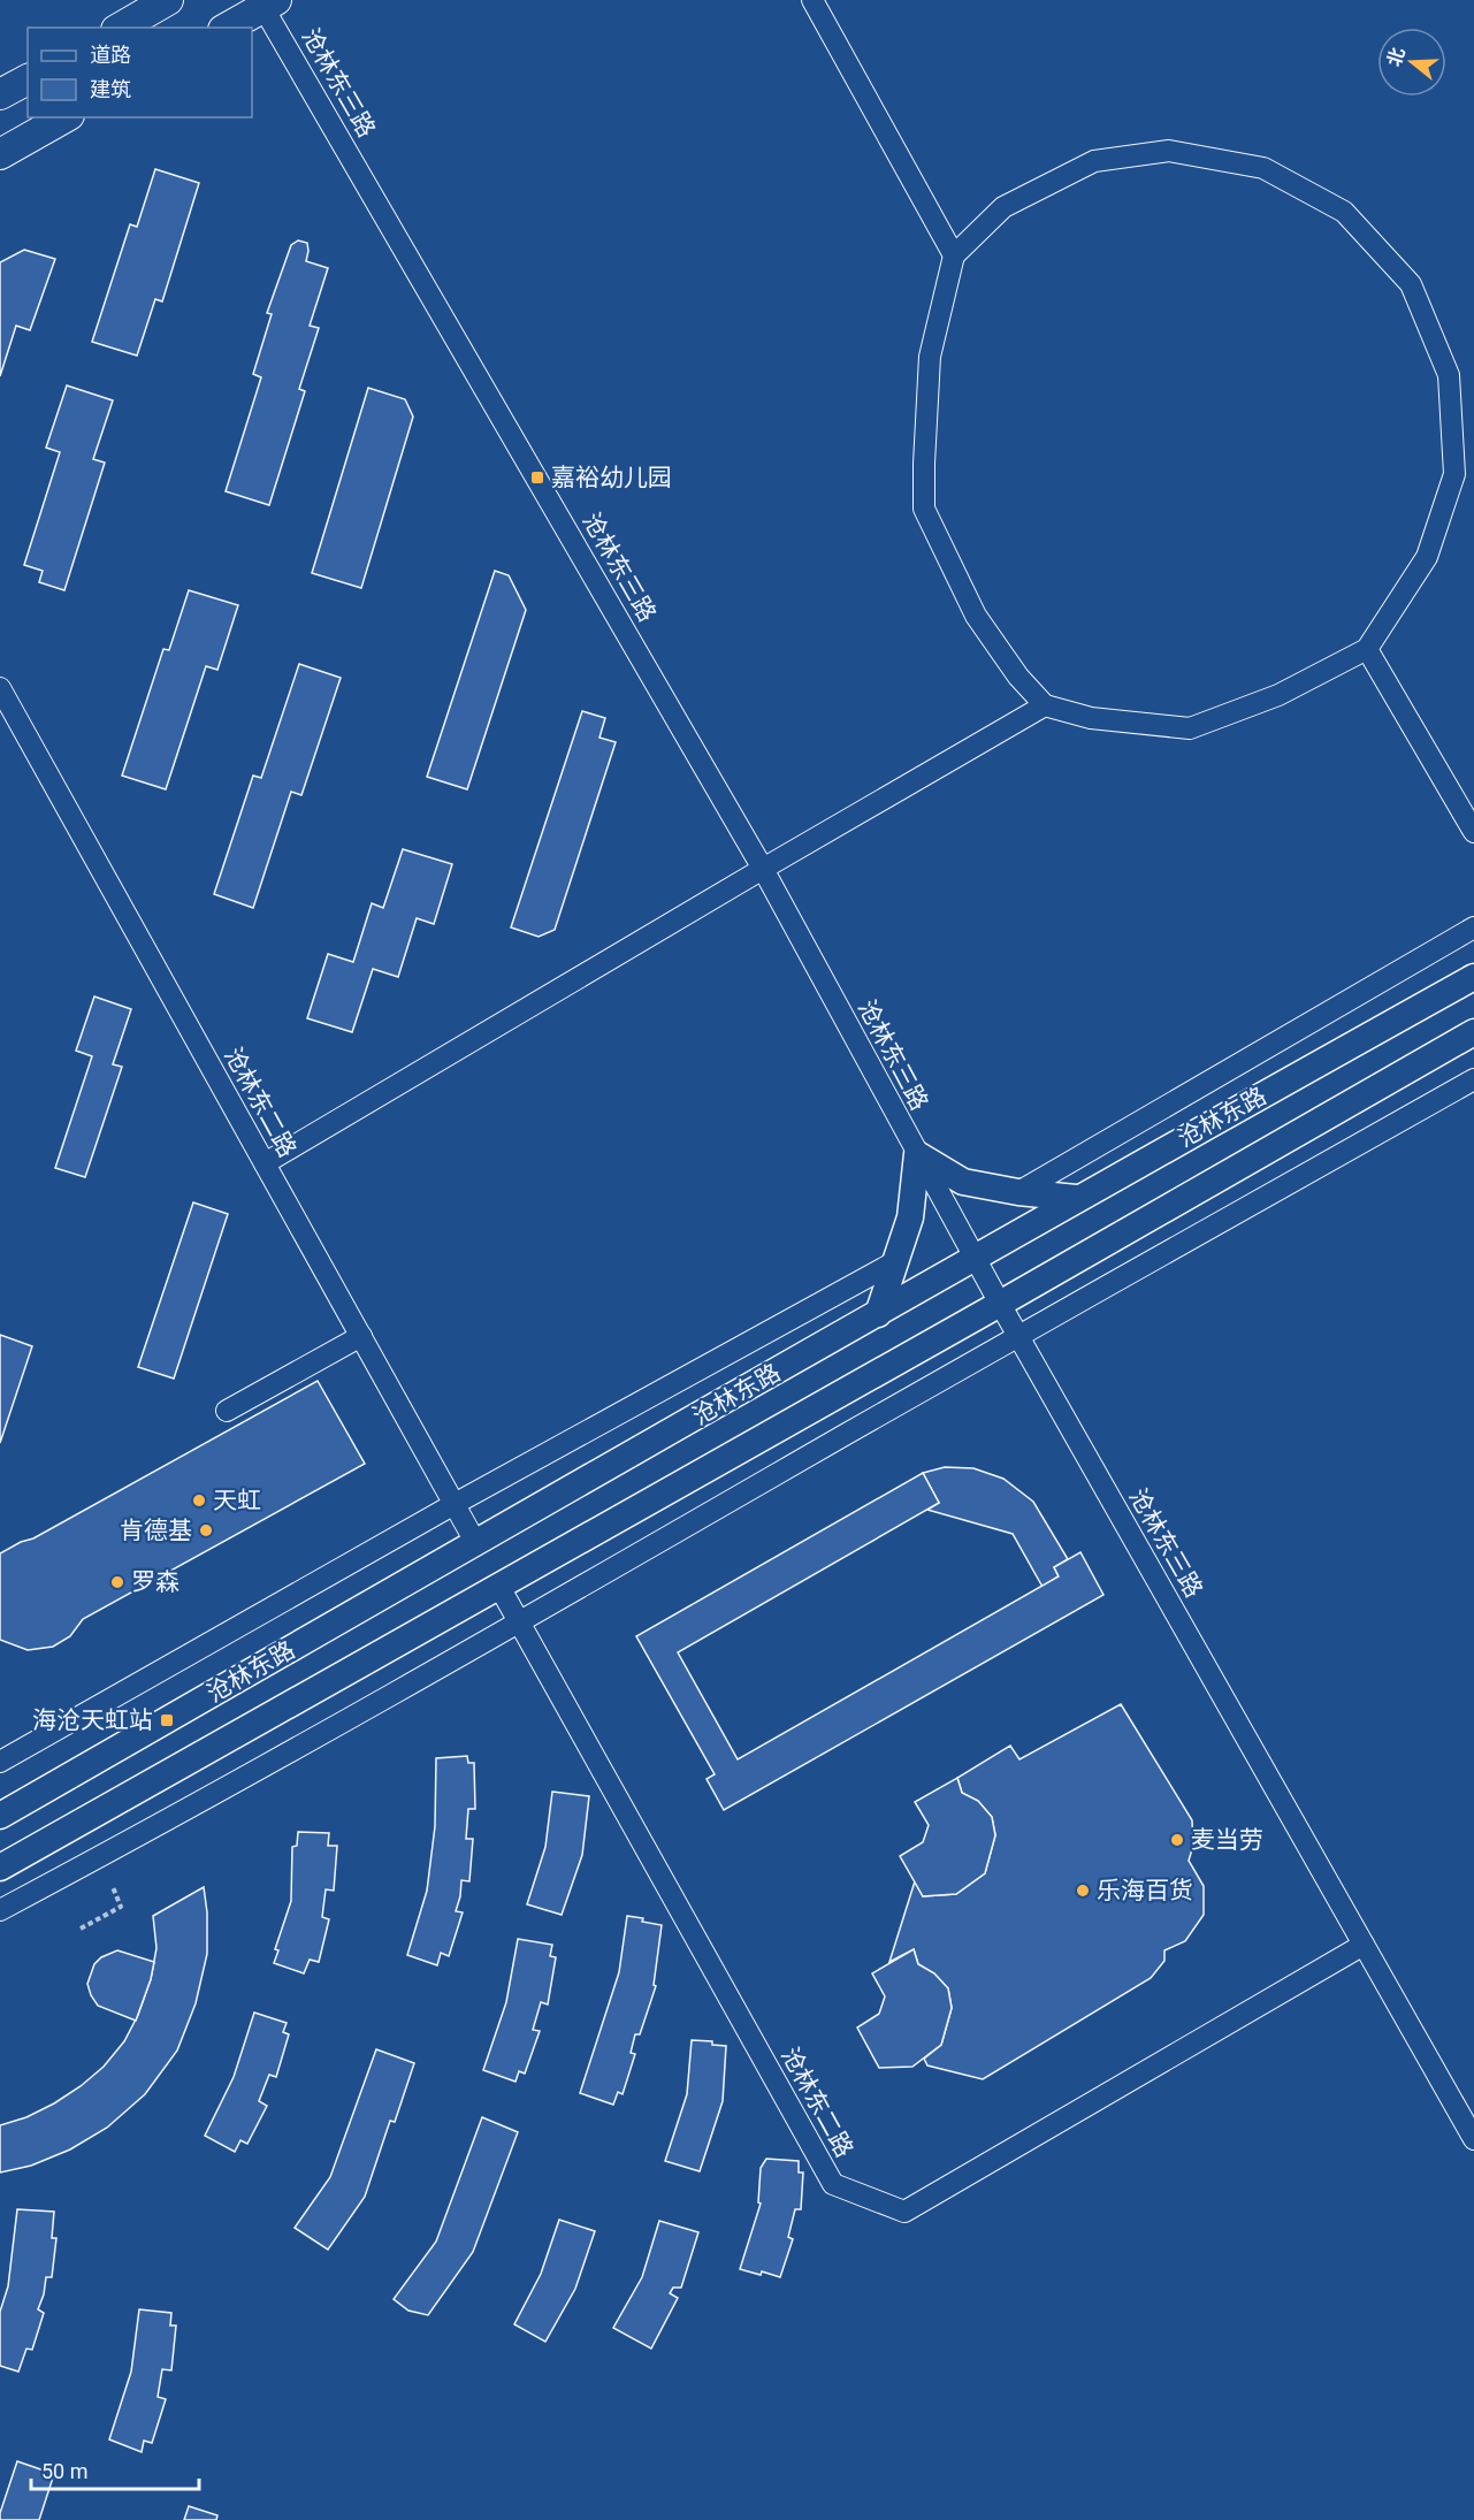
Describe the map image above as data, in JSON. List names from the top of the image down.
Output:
{
  "streets": {
    "street": ["沧林东三路", "沧林东二路", "沧林东路"]
  },
  "crossings": [
    ["沧林东三路", "沧林东二路"],
    ["沧林东三路", "沧林东路"],
    ["沧林东二路", "沧林东路"]
  ],
  "places": {
    "transit": ["嘉裕幼儿园", "海沧天虹站"],
    "other": [
      "天虹",
      "肯德基",
      "罗森",
      "麦当劳",
      "乐海百货"
    ]
  },
  "legend": ["道路", "建筑"],
  "scale_bar": "50 m",
  "north": "left"
}
